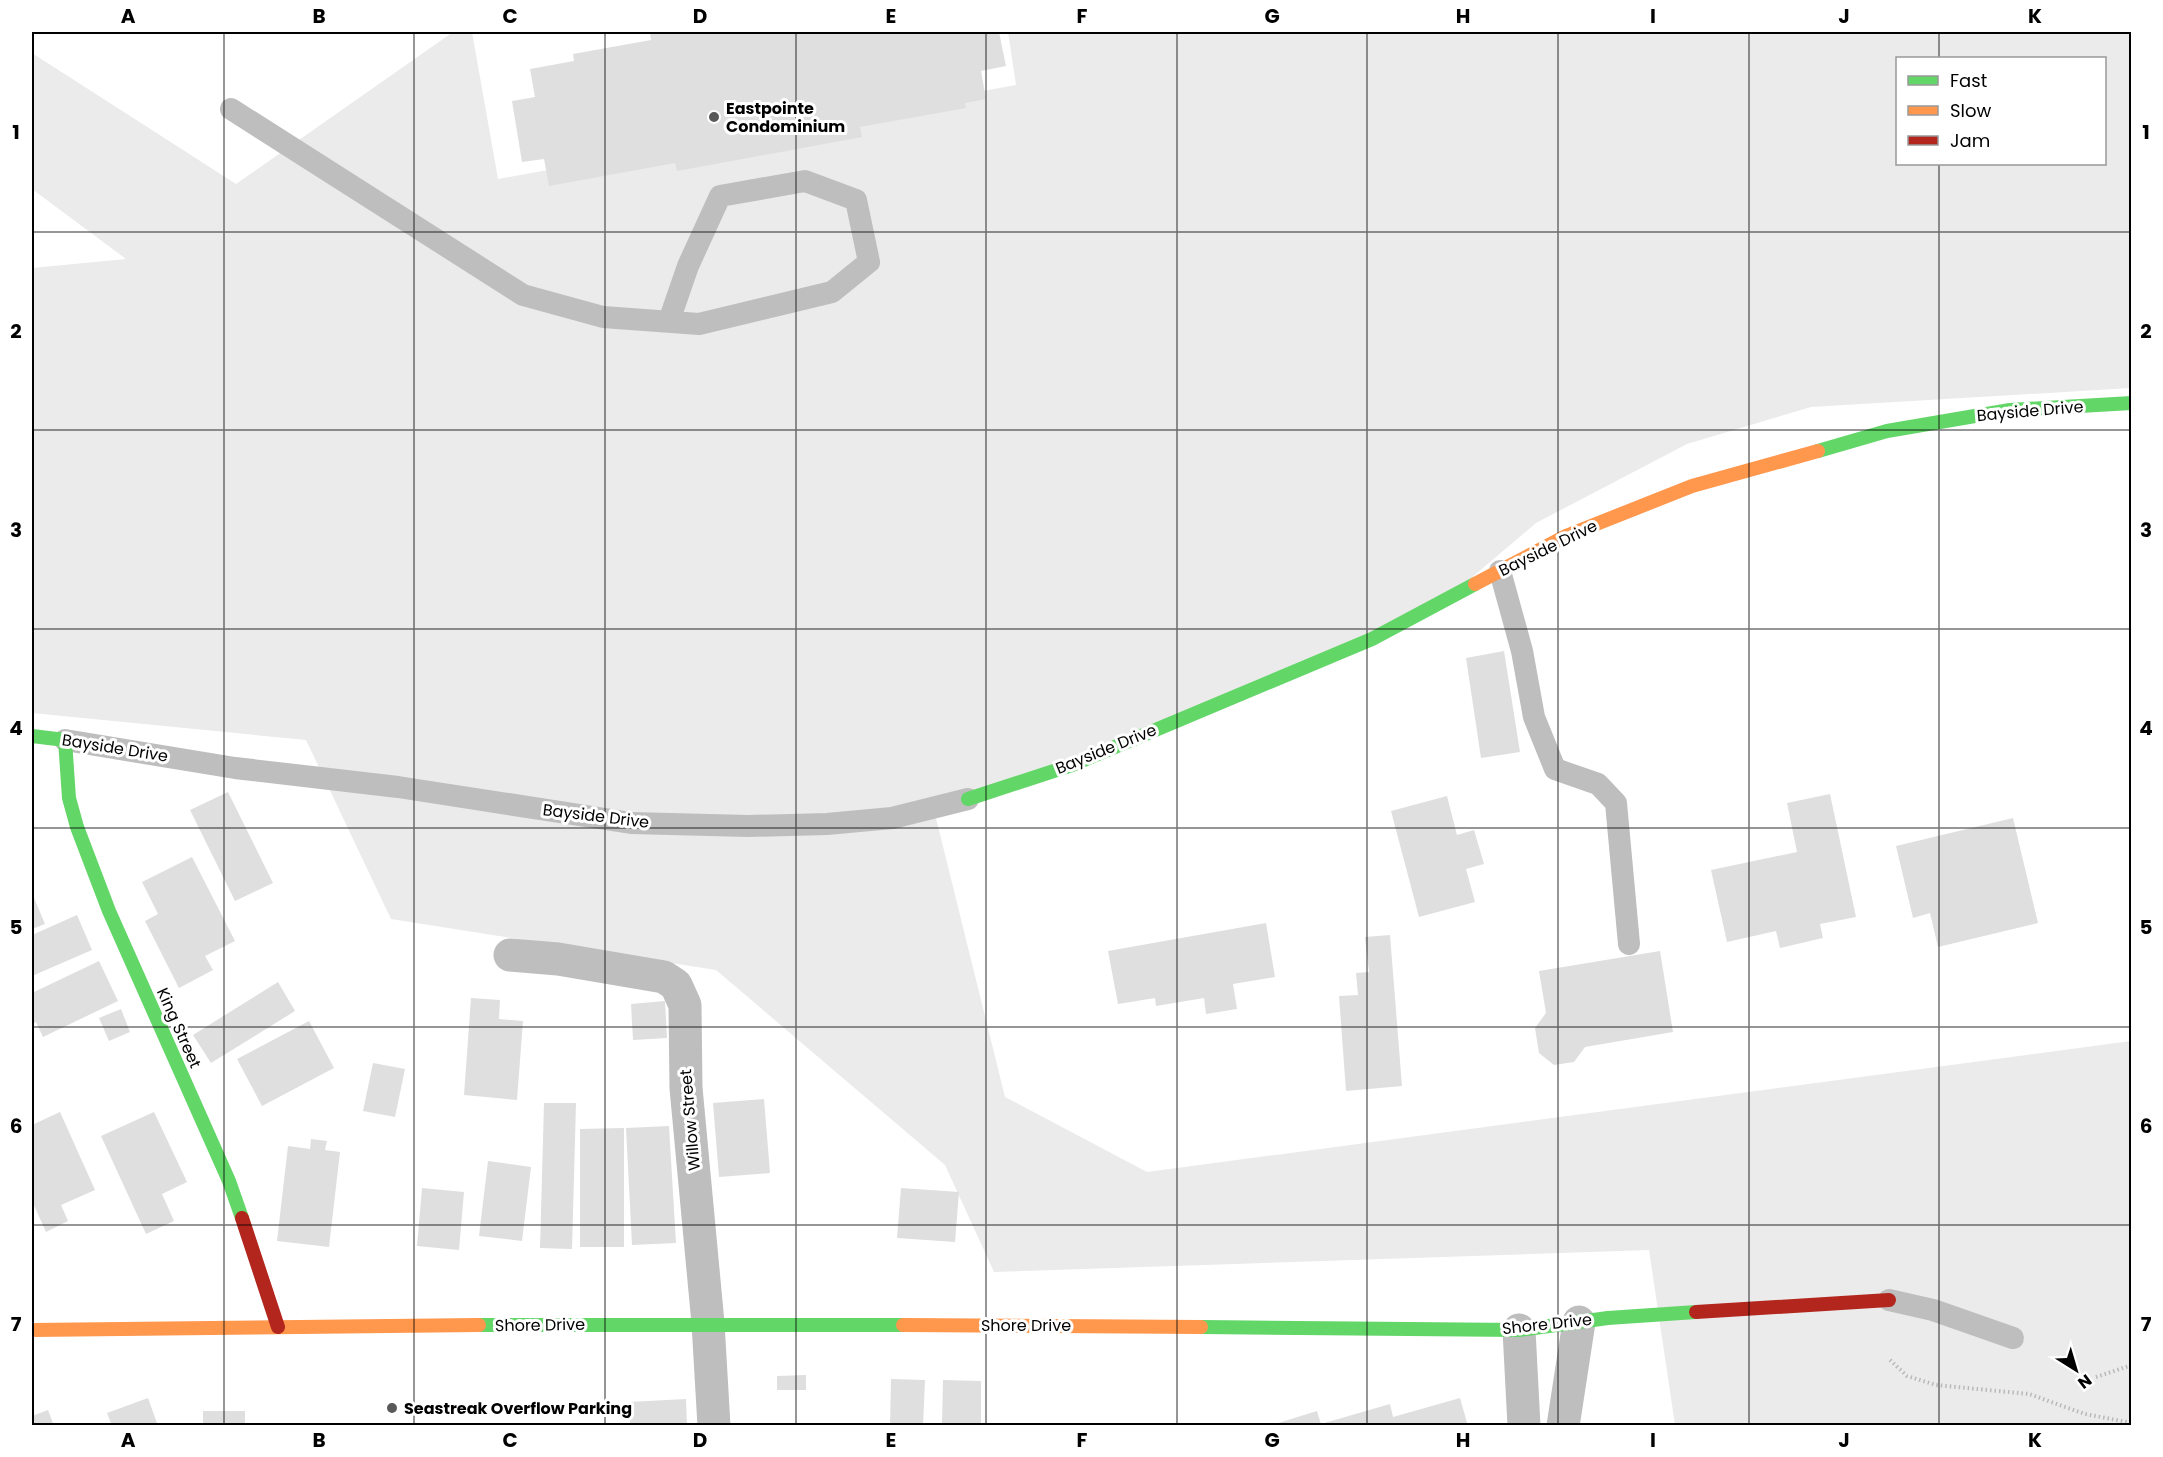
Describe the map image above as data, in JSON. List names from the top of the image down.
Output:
{
  "streets": {
    "street": [
      "Bayside Drive",
      "King Street",
      "Willow Street",
      "Shore Drive"
    ]
  },
  "crossings": [
    ["Bayside Drive", "King Street"],
    ["King Street", "Shore Drive"],
    ["Willow Street", "Shore Drive"]
  ],
  "places": ["Eastpointe Condominium", "Seastreak Overflow Parking"],
  "legend": ["Fast", "Slow", "Jam"],
  "north": "bottom right",
  "grid": {
    "columns": [
      "A",
      "B",
      "C",
      "D",
      "E",
      "F",
      "G",
      "H",
      "I",
      "J",
      "K"
    ],
    "rows": [
      "1",
      "2",
      "3",
      "4",
      "5",
      "6",
      "7"
    ]
  }
}
